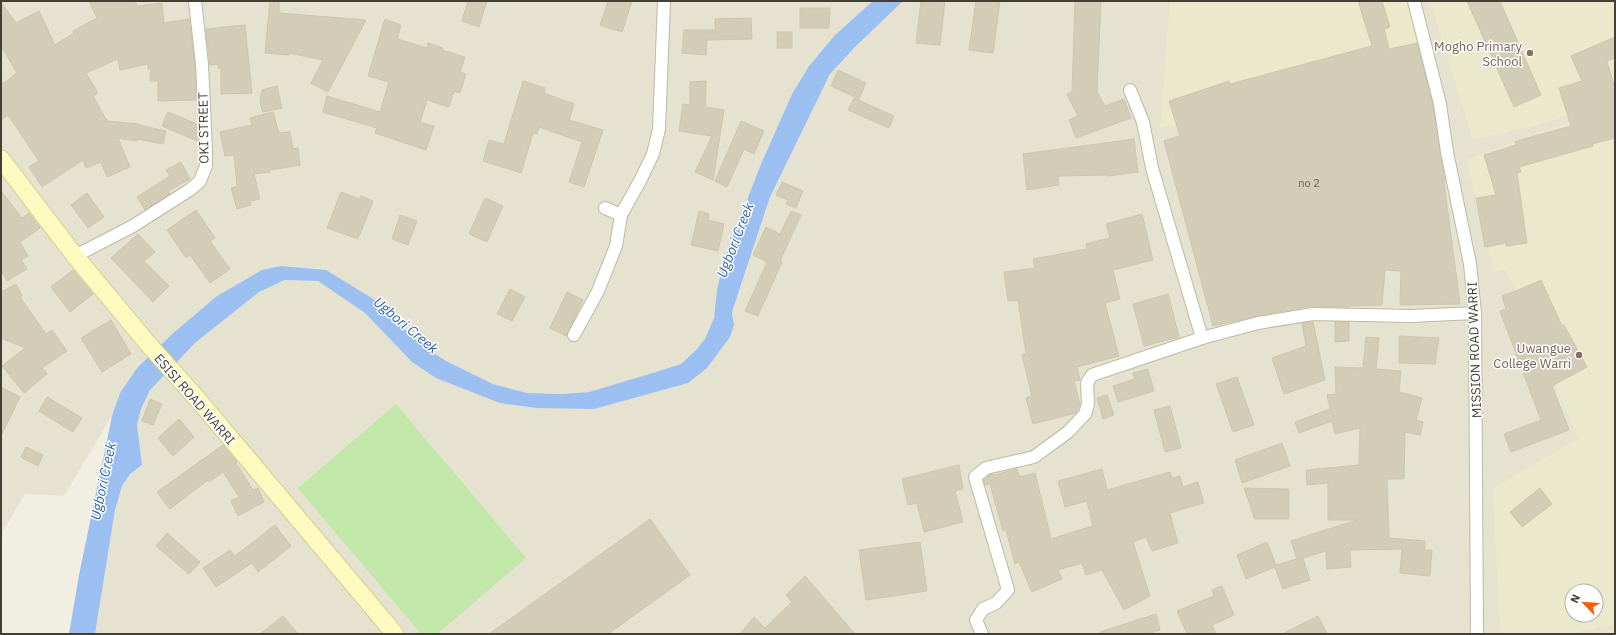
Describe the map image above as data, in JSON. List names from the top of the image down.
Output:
{
  "streets": {
    "street": ["OKI STREET", "MISSION ROAD WARRI", "ESISI ROAD WARRI"]
  },
  "crossings": [
    ["OKI STREET", "ESISI ROAD WARRI"]
  ],
  "water": ["Ugbori Creek"],
  "places": ["Mogho Primary School", "Uwangue College Warri"],
  "house_numbers": ["no 2"],
  "north": "top left"
}
